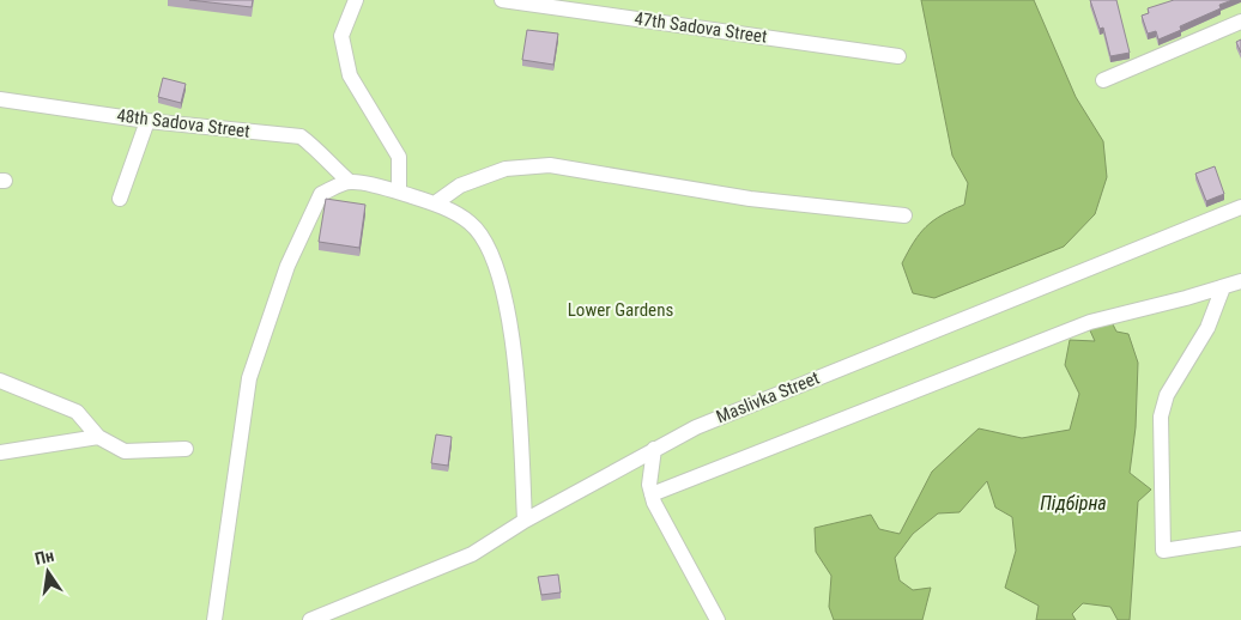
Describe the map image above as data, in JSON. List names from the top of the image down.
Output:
{
  "streets": {
    "street": ["47th Sadova Street", "48th Sadova Street", "Maslivka Street"]
  },
  "water": ["Підбірна"],
  "parks": ["Lower Gardens"],
  "north": "top"
}
